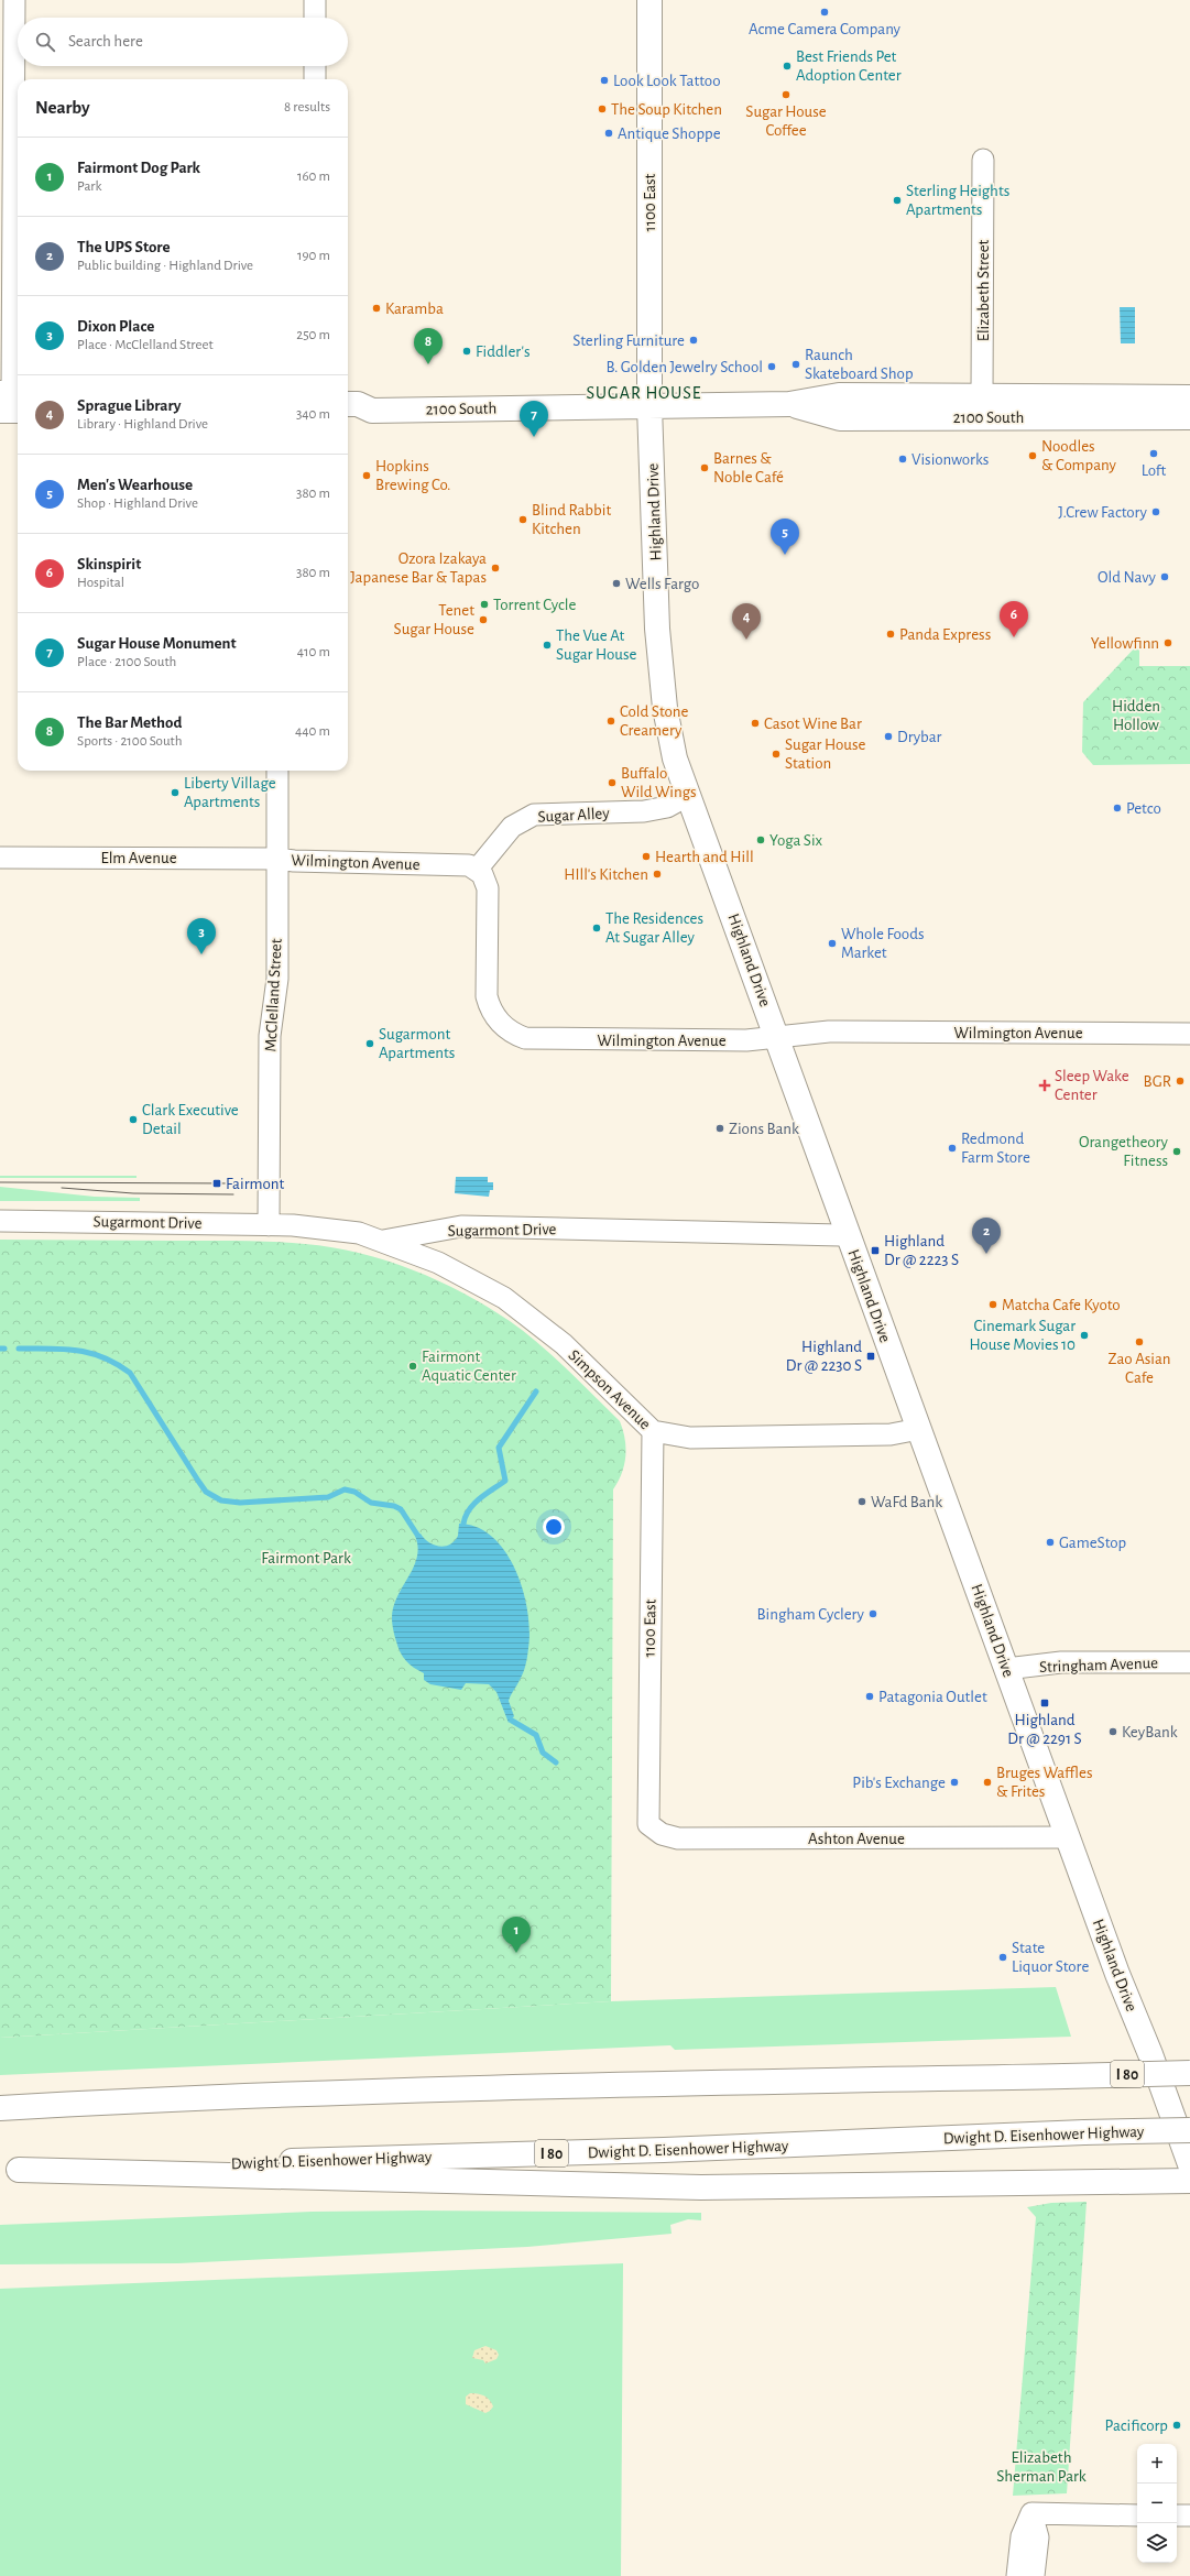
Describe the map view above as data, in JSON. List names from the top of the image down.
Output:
{
  "streets": {
    "main road": [
      "1100 East",
      "2100 South",
      "Highland Drive",
      "I 80",
      "Dwight D. Eisenhower Highway"
    ],
    "street": [
      "Elizabeth Street",
      "Sugar Alley",
      "Elm Avenue",
      "Wilmington Avenue",
      "McClelland Street",
      "Sugarmont Drive",
      "Simpson Avenue",
      "Stringham Avenue",
      "Ashton Avenue"
    ]
  },
  "crossings": [
    ["1100 East", "2100 South"],
    ["1100 East", "Highland Drive"],
    ["1100 East", "Simpson Avenue"],
    ["1100 East", "Ashton Avenue"],
    ["Elizabeth Street", "2100 South"],
    ["2100 South", "Highland Drive"],
    ["Highland Drive", "Sugar Alley"],
    ["Highland Drive", "Wilmington Avenue"],
    ["Highland Drive", "Sugarmont Drive"],
    ["Highland Drive", "Simpson Avenue"],
    ["Highland Drive", "Stringham Avenue"],
    ["Highland Drive", "Ashton Avenue"],
    ["Sugar Alley", "Wilmington Avenue"],
    ["Elm Avenue", "Wilmington Avenue"],
    ["Elm Avenue", "McClelland Street"],
    ["Wilmington Avenue", "McClelland Street"],
    ["McClelland Street", "Sugarmont Drive"],
    ["Sugarmont Drive", "Simpson Avenue"]
  ],
  "districts": ["SUGAR HOUSE"],
  "parks": ["Hidden Hollow", "Fairmont Park", "Elizabeth Sherman Park"],
  "places": {
    "other": [
      "Acme Camera Company",
      "Best Friends Pet Adoption Center",
      "Look Look Tattoo",
      "Sugar House Coffee",
      "The Soup Kitchen",
      "Antique Shoppe",
      "Sterling Heights Apartments",
      "Karamba",
      "Sterling Furniture",
      "Fiddler's",
      "Raunch Skateboard Shop",
      "B. Golden Jewelry School",
      "Loft",
      "Noodles & Company",
      "Visionworks",
      "Barnes & Noble Café",
      "Hopkins Brewing Co.",
      "J.Crew Factory",
      "Blind Rabbit Kitchen",
      "Ozora Izakaya Japanese Bar & Tapas",
      "Old Navy",
      "Wells Fargo",
      "Torrent Cycle",
      "Tenet Sugar House",
      "Panda Express",
      "Yellowfinn",
      "The Vue At Sugar House",
      "Cold Stone Creamery",
      "Casot Wine Bar",
      "Drybar",
      "Sugar House Station",
      "Buffalo Wild Wings",
      "Liberty Village Apartments",
      "Petco",
      "Yoga Six",
      "Hearth and Hill",
      "HIll's Kitchen",
      "The Residences At Sugar Alley",
      "Whole Foods Market",
      "Sugarmont Apartments",
      "BGR",
      "Clark Executive Detail",
      "Zions Bank",
      "Redmond Farm Store",
      "Orangetheory Fitness",
      "Matcha Cafe Kyoto",
      "Cinemark Sugar House Movies 10",
      "Zao Asian Cafe",
      "Fairmont Aquatic Center",
      "WaFd Bank",
      "GameStop",
      "Bingham Cyclery",
      "Patagonia Outlet",
      "KeyBank",
      "Pib's Exchange",
      "Bruges Waffles & Frites",
      "State Liquor Store",
      "Pacificorp"
    ],
    "health": ["Sleep Wake Center"],
    "transit": [
      "Fairmont",
      "Highland Dr @ 2223 S",
      "Highland Dr @ 2230 S",
      "Highland Dr @ 2291 S"
    ]
  },
  "page": {
    "search": "Search here",
    "heading": ["Nearby", "8 results"],
    "list": [
      {
        "mark": "1",
        "name": "Fairmont Dog Park",
        "note": "Park",
        "value": "160 m"
      },
      {
        "mark": "2",
        "name": "The UPS Store",
        "note": "Public building · Highland Drive",
        "value": "190 m"
      },
      {
        "mark": "3",
        "name": "Dixon Place",
        "note": "Place · McClelland Street",
        "value": "250 m"
      },
      {
        "mark": "4",
        "name": "Sprague Library",
        "note": "Library · Highland Drive",
        "value": "340 m"
      },
      {
        "mark": "5",
        "name": "Men's Wearhouse",
        "note": "Shop · Highland Drive",
        "value": "380 m"
      },
      {
        "mark": "6",
        "name": "Skinspirit",
        "note": "Hospital",
        "value": "380 m"
      },
      {
        "mark": "7",
        "name": "Sugar House Monument",
        "note": "Place · 2100 South",
        "value": "410 m"
      },
      {
        "mark": "8",
        "name": "The Bar Method",
        "note": "Sports · 2100 South",
        "value": "440 m"
      }
    ],
    "pins": [
      "8",
      "7",
      "5",
      "6",
      "4",
      "3",
      "2",
      "1"
    ],
    "map_buttons": ["+", "−"]
  }
}
